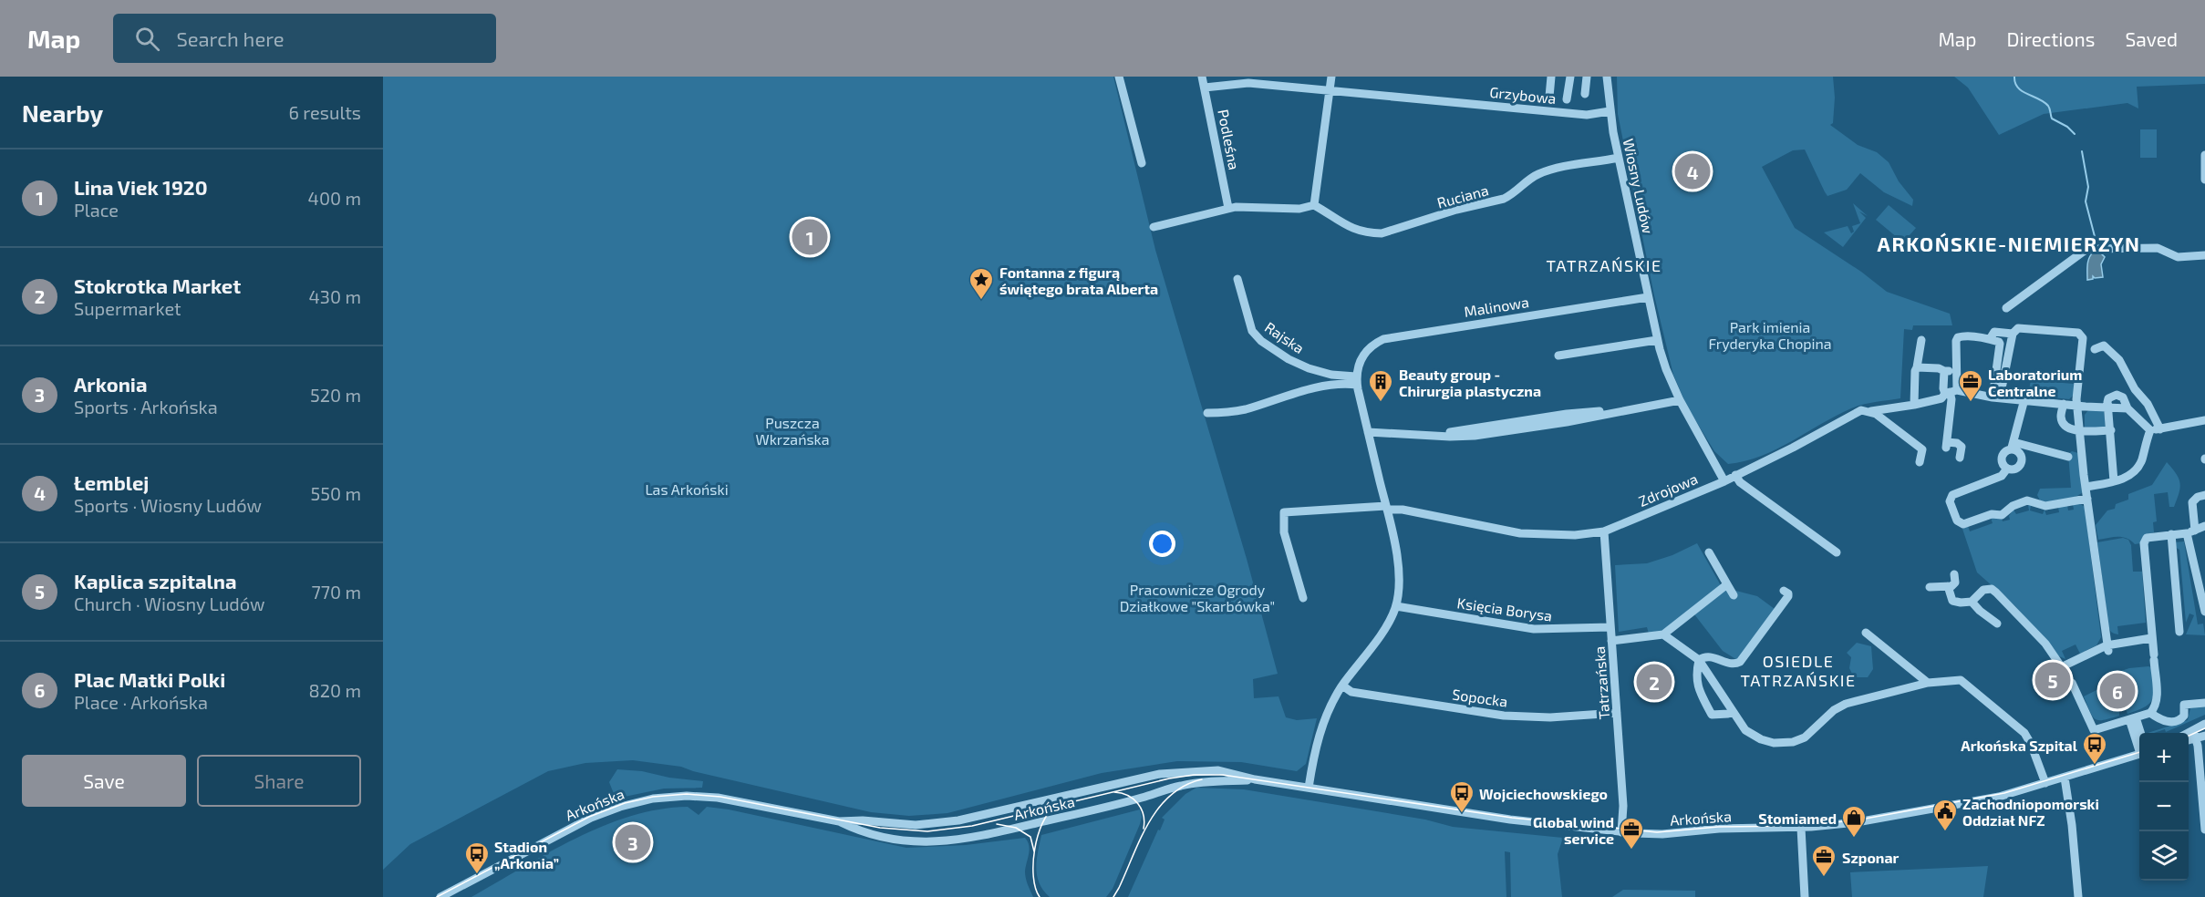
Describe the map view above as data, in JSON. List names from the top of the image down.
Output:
{
  "streets": {
    "street": [
      "Grzybowa",
      "Podleśna",
      "Wiosny Ludów",
      "Ruciana",
      "Malinowa",
      "Rajska",
      "Zdrojowa",
      "Księcia Borysa",
      "Tatrzańska",
      "Sopocka",
      "Arkońska"
    ]
  },
  "crossings": [
    ["Grzybowa", "Podleśna"],
    ["Grzybowa", "Wiosny Ludów"],
    ["Wiosny Ludów", "Ruciana"],
    ["Wiosny Ludów", "Malinowa"],
    ["Wiosny Ludów", "Zdrojowa"],
    ["Malinowa", "Rajska"],
    ["Zdrojowa", "Tatrzańska"],
    ["Księcia Borysa", "Tatrzańska"],
    ["Tatrzańska", "Sopocka"],
    ["Tatrzańska", "Arkońska"]
  ],
  "districts": ["ARKOŃSKIE-NIEMIERZYN", "TATRZAŃSKIE", "OSIEDLE TATRZAŃSKIE"],
  "parks": [
    "Park imienia Fryderyka Chopina",
    "Puszcza Wkrzańska",
    "Las Arkoński",
    "Pracownicze Ogrody Działkowe \"Skarbówka\""
  ],
  "places": {
    "place": ["Fontanna z figurą świętego brata Alberta"],
    "building": ["Beauty group - Chirurgia plastyczna"],
    "office": ["Laboratorium Centralne", "Global wind service", "Szponar"],
    "bus stop": ["Arkońska Szpital", "Wojciechowskiego", "Stadion „Arkonia”"],
    "public building": ["Zachodniopomorski Oddział NFZ"],
    "shop": ["Stomiamed"]
  },
  "page": {
    "header": "Map",
    "search": "Search here",
    "nav": ["Map", "Directions", "Saved"],
    "heading": ["Nearby", "6 results"],
    "list": [
      {
        "mark": "1",
        "name": "Lina Viek 1920",
        "note": "Place",
        "value": "400 m"
      },
      {
        "mark": "2",
        "name": "Stokrotka Market",
        "note": "Supermarket",
        "value": "430 m"
      },
      {
        "mark": "3",
        "name": "Arkonia",
        "note": "Sports · Arkońska",
        "value": "520 m"
      },
      {
        "mark": "4",
        "name": "Łemblej",
        "note": "Sports · Wiosny Ludów",
        "value": "550 m"
      },
      {
        "mark": "5",
        "name": "Kaplica szpitalna",
        "note": "Church · Wiosny Ludów",
        "value": "770 m"
      },
      {
        "mark": "6",
        "name": "Plac Matki Polki",
        "note": "Place · Arkońska",
        "value": "820 m"
      }
    ],
    "pins": [
      "4",
      "1",
      "5",
      "2",
      "6",
      "3"
    ],
    "map_buttons": ["+", "−"],
    "buttons": ["Save", "Share"]
  }
}
